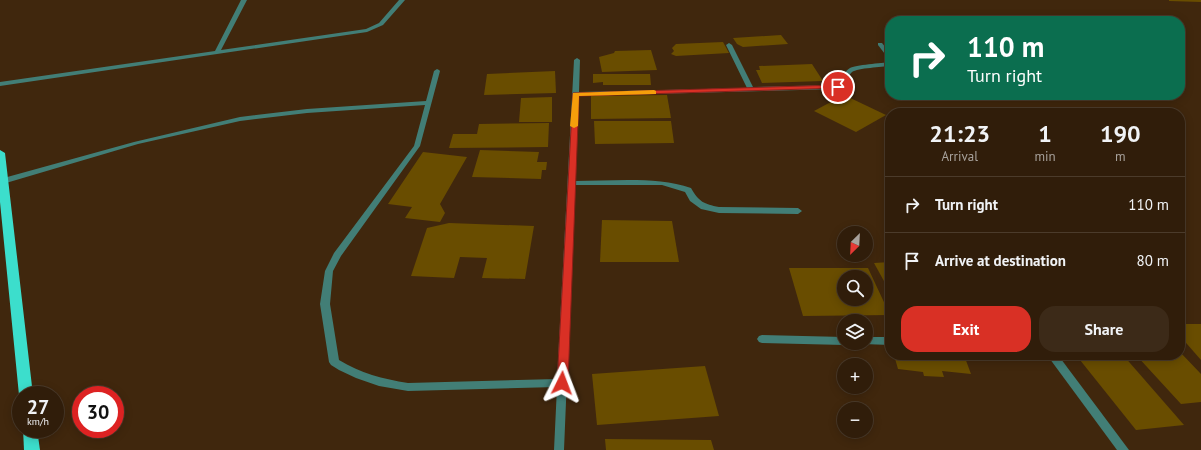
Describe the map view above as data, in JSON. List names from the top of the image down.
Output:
{
  "north": "bottom left",
  "page": {
    "turn": ["110 m", "Turn right"],
    "eta": [
      "21:23",
      "Arrival",
      "1",
      "min",
      "190",
      "m"
    ],
    "list": [
      {
        "name": "Turn right",
        "value": "110 m"
      },
      {
        "name": "Arrive at destination",
        "value": "80 m"
      }
    ],
    "map_buttons": ["+", "−"],
    "buttons": ["Exit", "Share"],
    "speed": "27 km/h",
    "limit": "30"
  }
}
